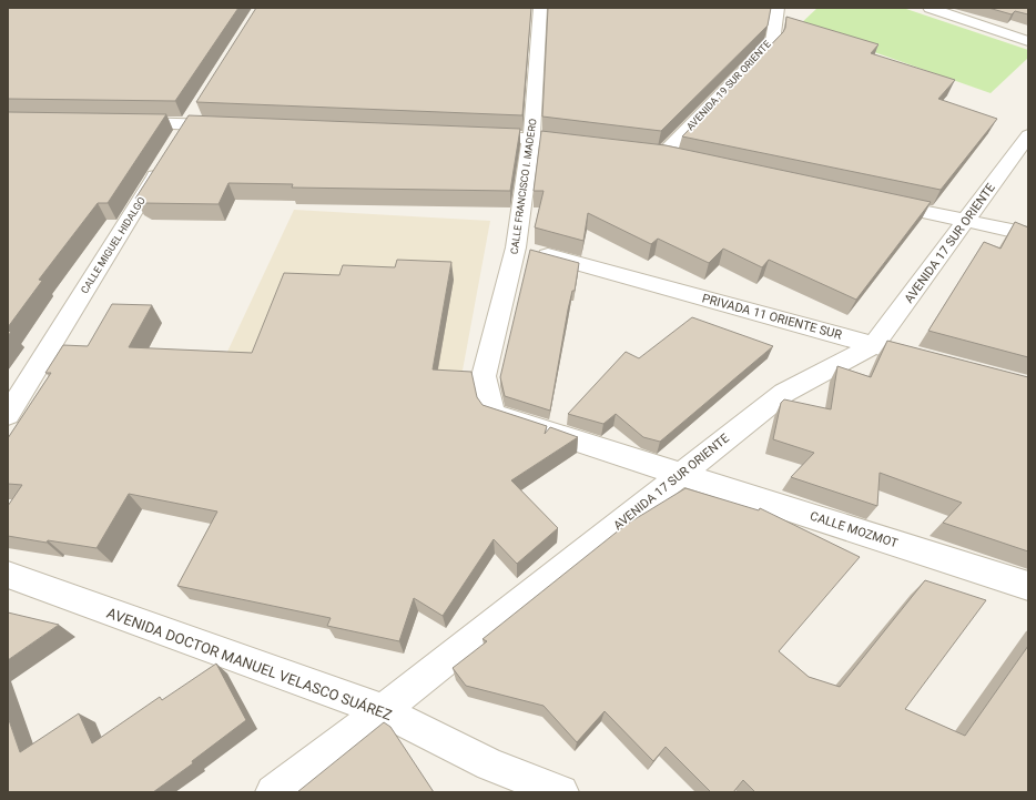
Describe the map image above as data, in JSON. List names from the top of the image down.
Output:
{
  "streets": {
    "street": [
      "AVENIDA 19 SUR ORIENTE",
      "CALLE FRANCISCO I. MADERO",
      "AVENIDA 17 SUR ORIENTE",
      "CALLE MIGUEL HIDALGO",
      "PRIVADA 11 ORIENTE SUR",
      "CALLE MOZMOT",
      "AVENIDA DOCTOR MANUEL VELASCO SUÁREZ"
    ]
  },
  "crossings": [
    ["CALLE FRANCISCO I. MADERO", "PRIVADA 11 ORIENTE SUR"],
    ["CALLE FRANCISCO I. MADERO", "CALLE MOZMOT"],
    ["AVENIDA 17 SUR ORIENTE", "PRIVADA 11 ORIENTE SUR"],
    ["AVENIDA 17 SUR ORIENTE", "CALLE MOZMOT"],
    ["AVENIDA 17 SUR ORIENTE", "AVENIDA DOCTOR MANUEL VELASCO SUÁREZ"]
  ]
}
